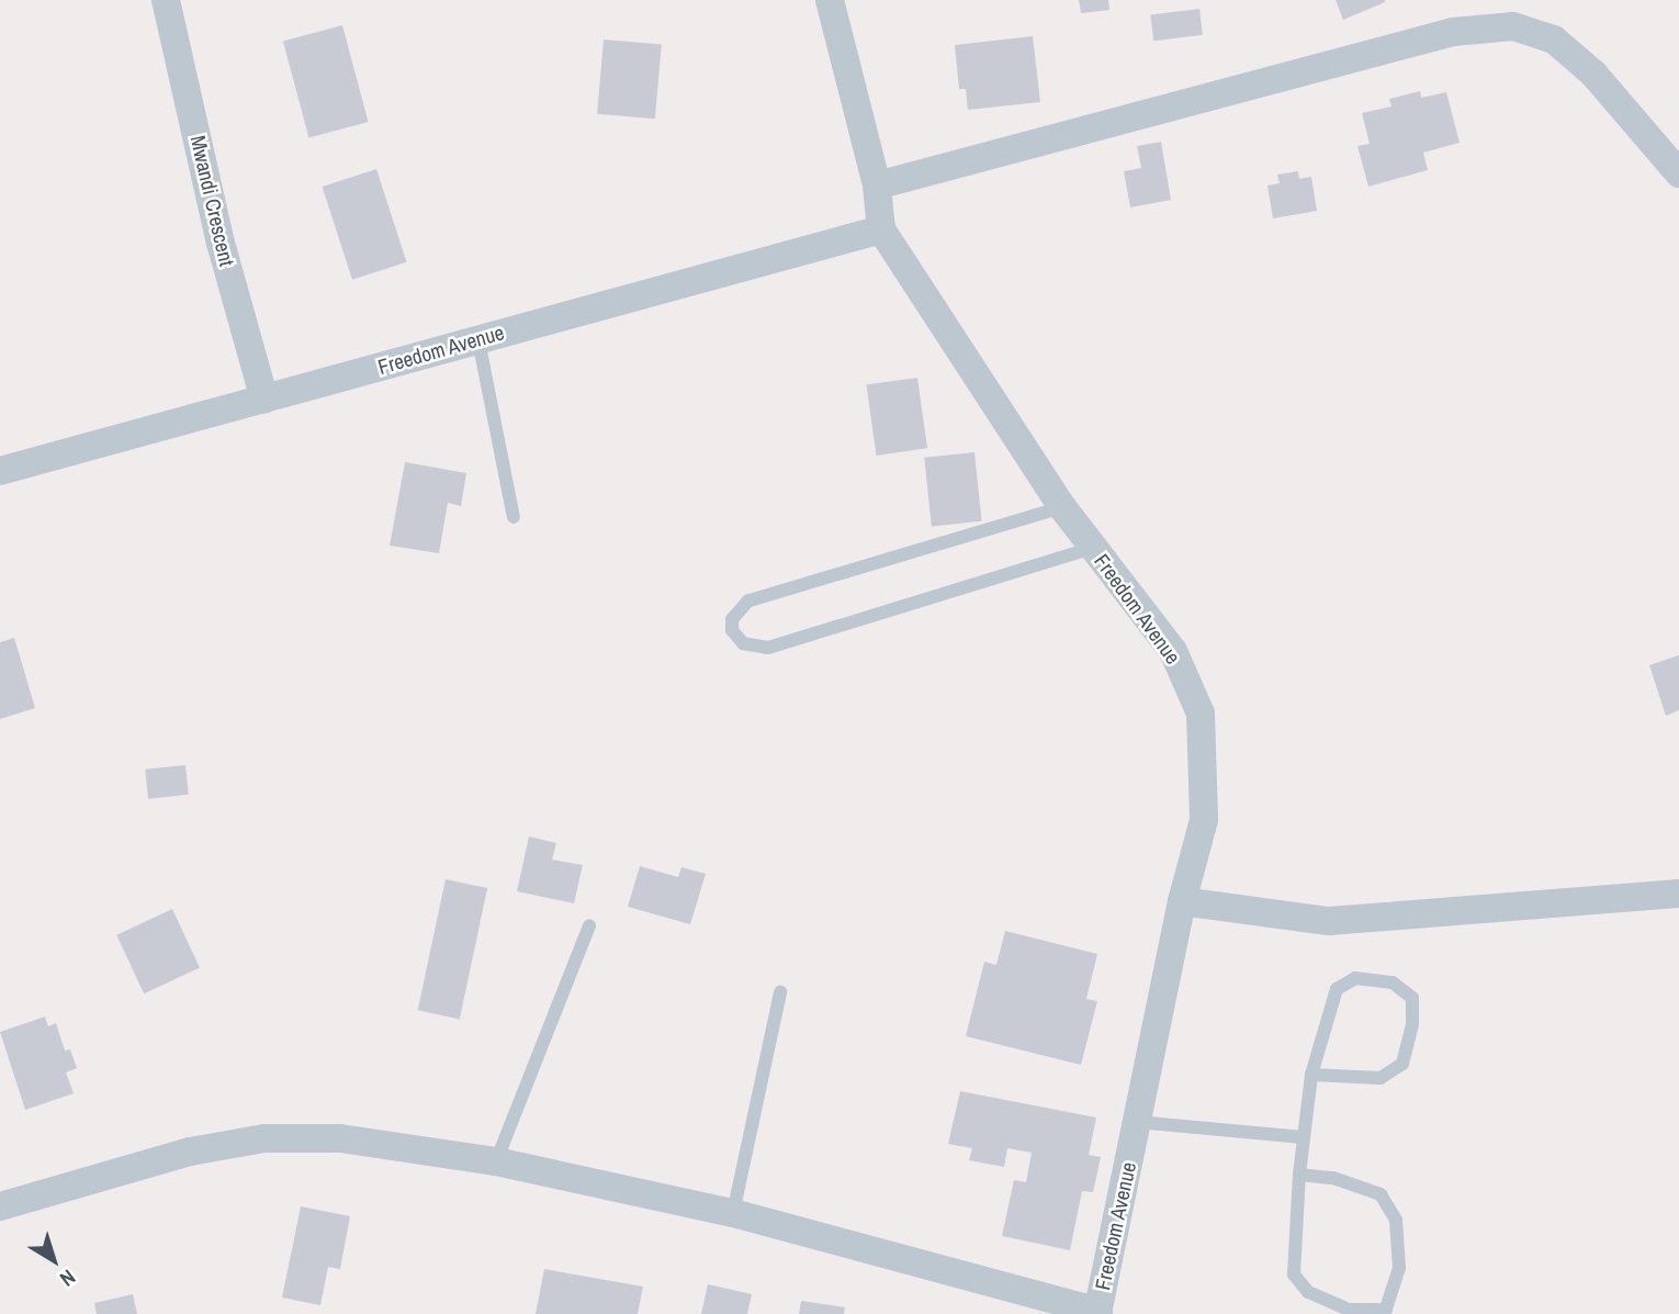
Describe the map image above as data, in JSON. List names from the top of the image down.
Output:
{
  "streets": {
    "street": ["Mwandi Crescent", "Freedom Avenue"]
  },
  "crossings": [
    ["Mwandi Crescent", "Freedom Avenue"]
  ],
  "north": "bottom right"
}
